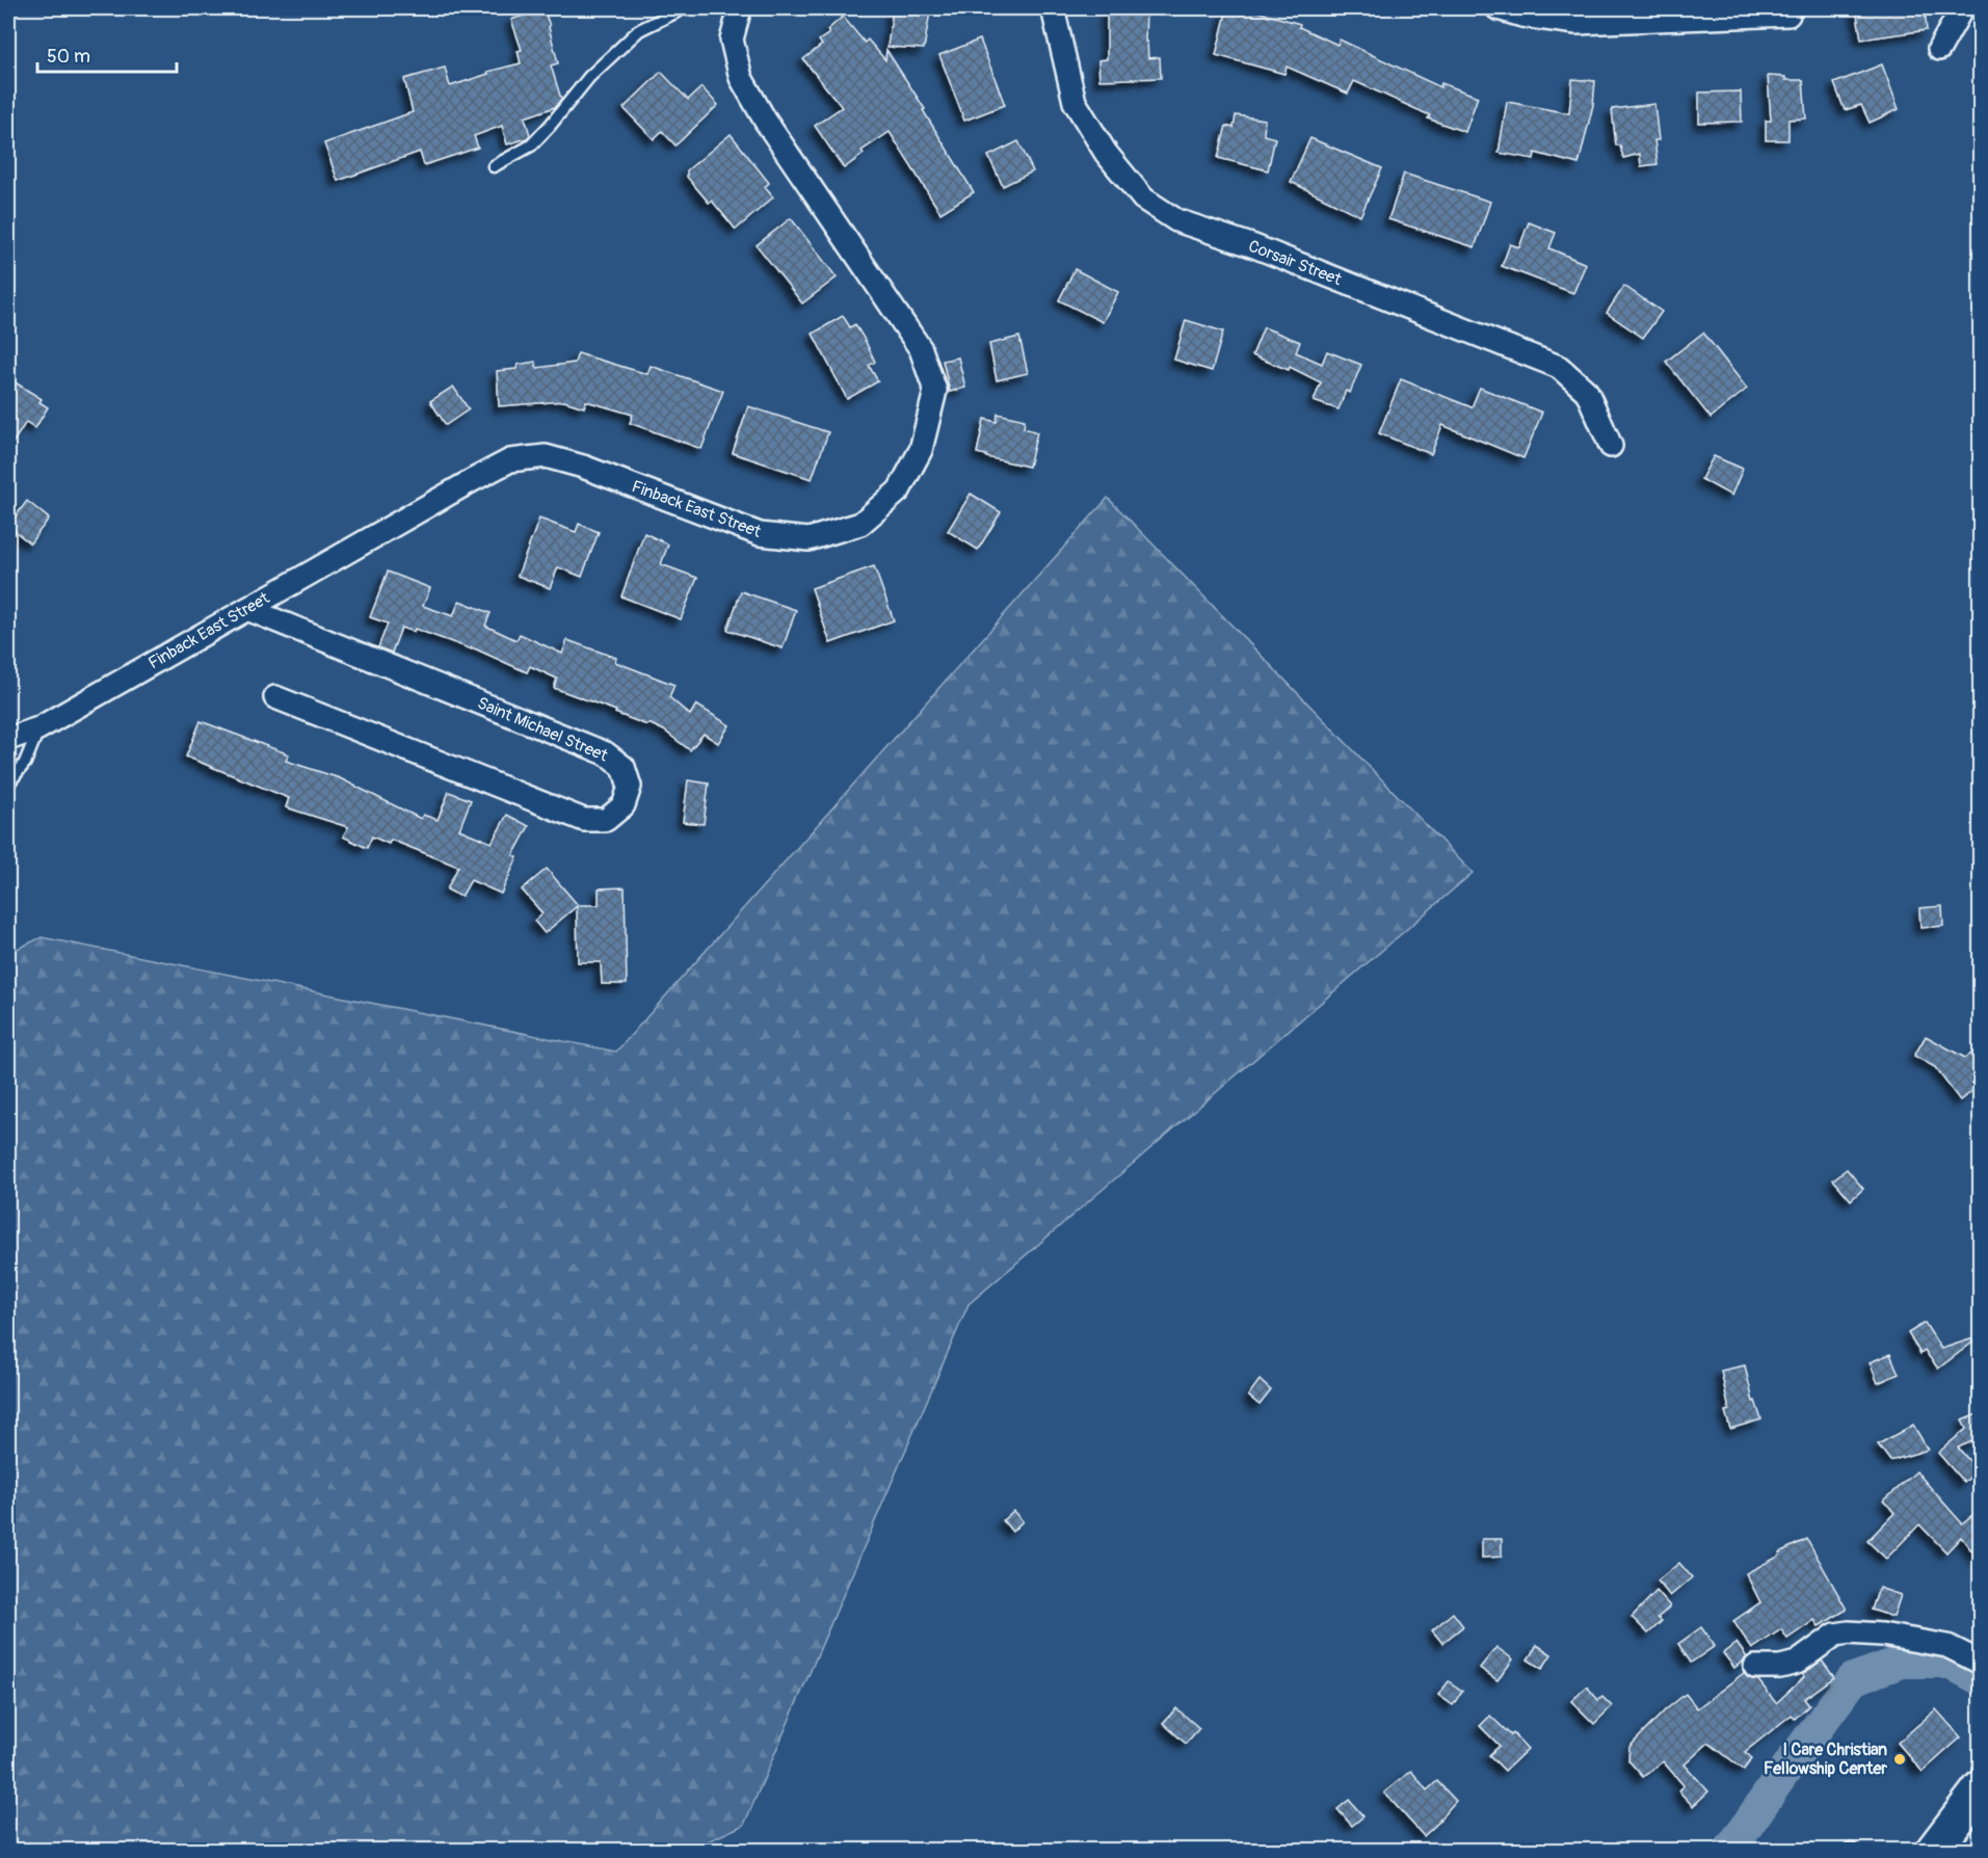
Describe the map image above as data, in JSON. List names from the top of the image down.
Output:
{
  "streets": {
    "street": ["Corsair Street", "Finback East Street", "Saint Michael Street"]
  },
  "crossings": [
    ["Finback East Street", "Saint Michael Street"]
  ],
  "places": ["I Care Christian Fellowship Center"],
  "scale_bar": "50 m"
}
